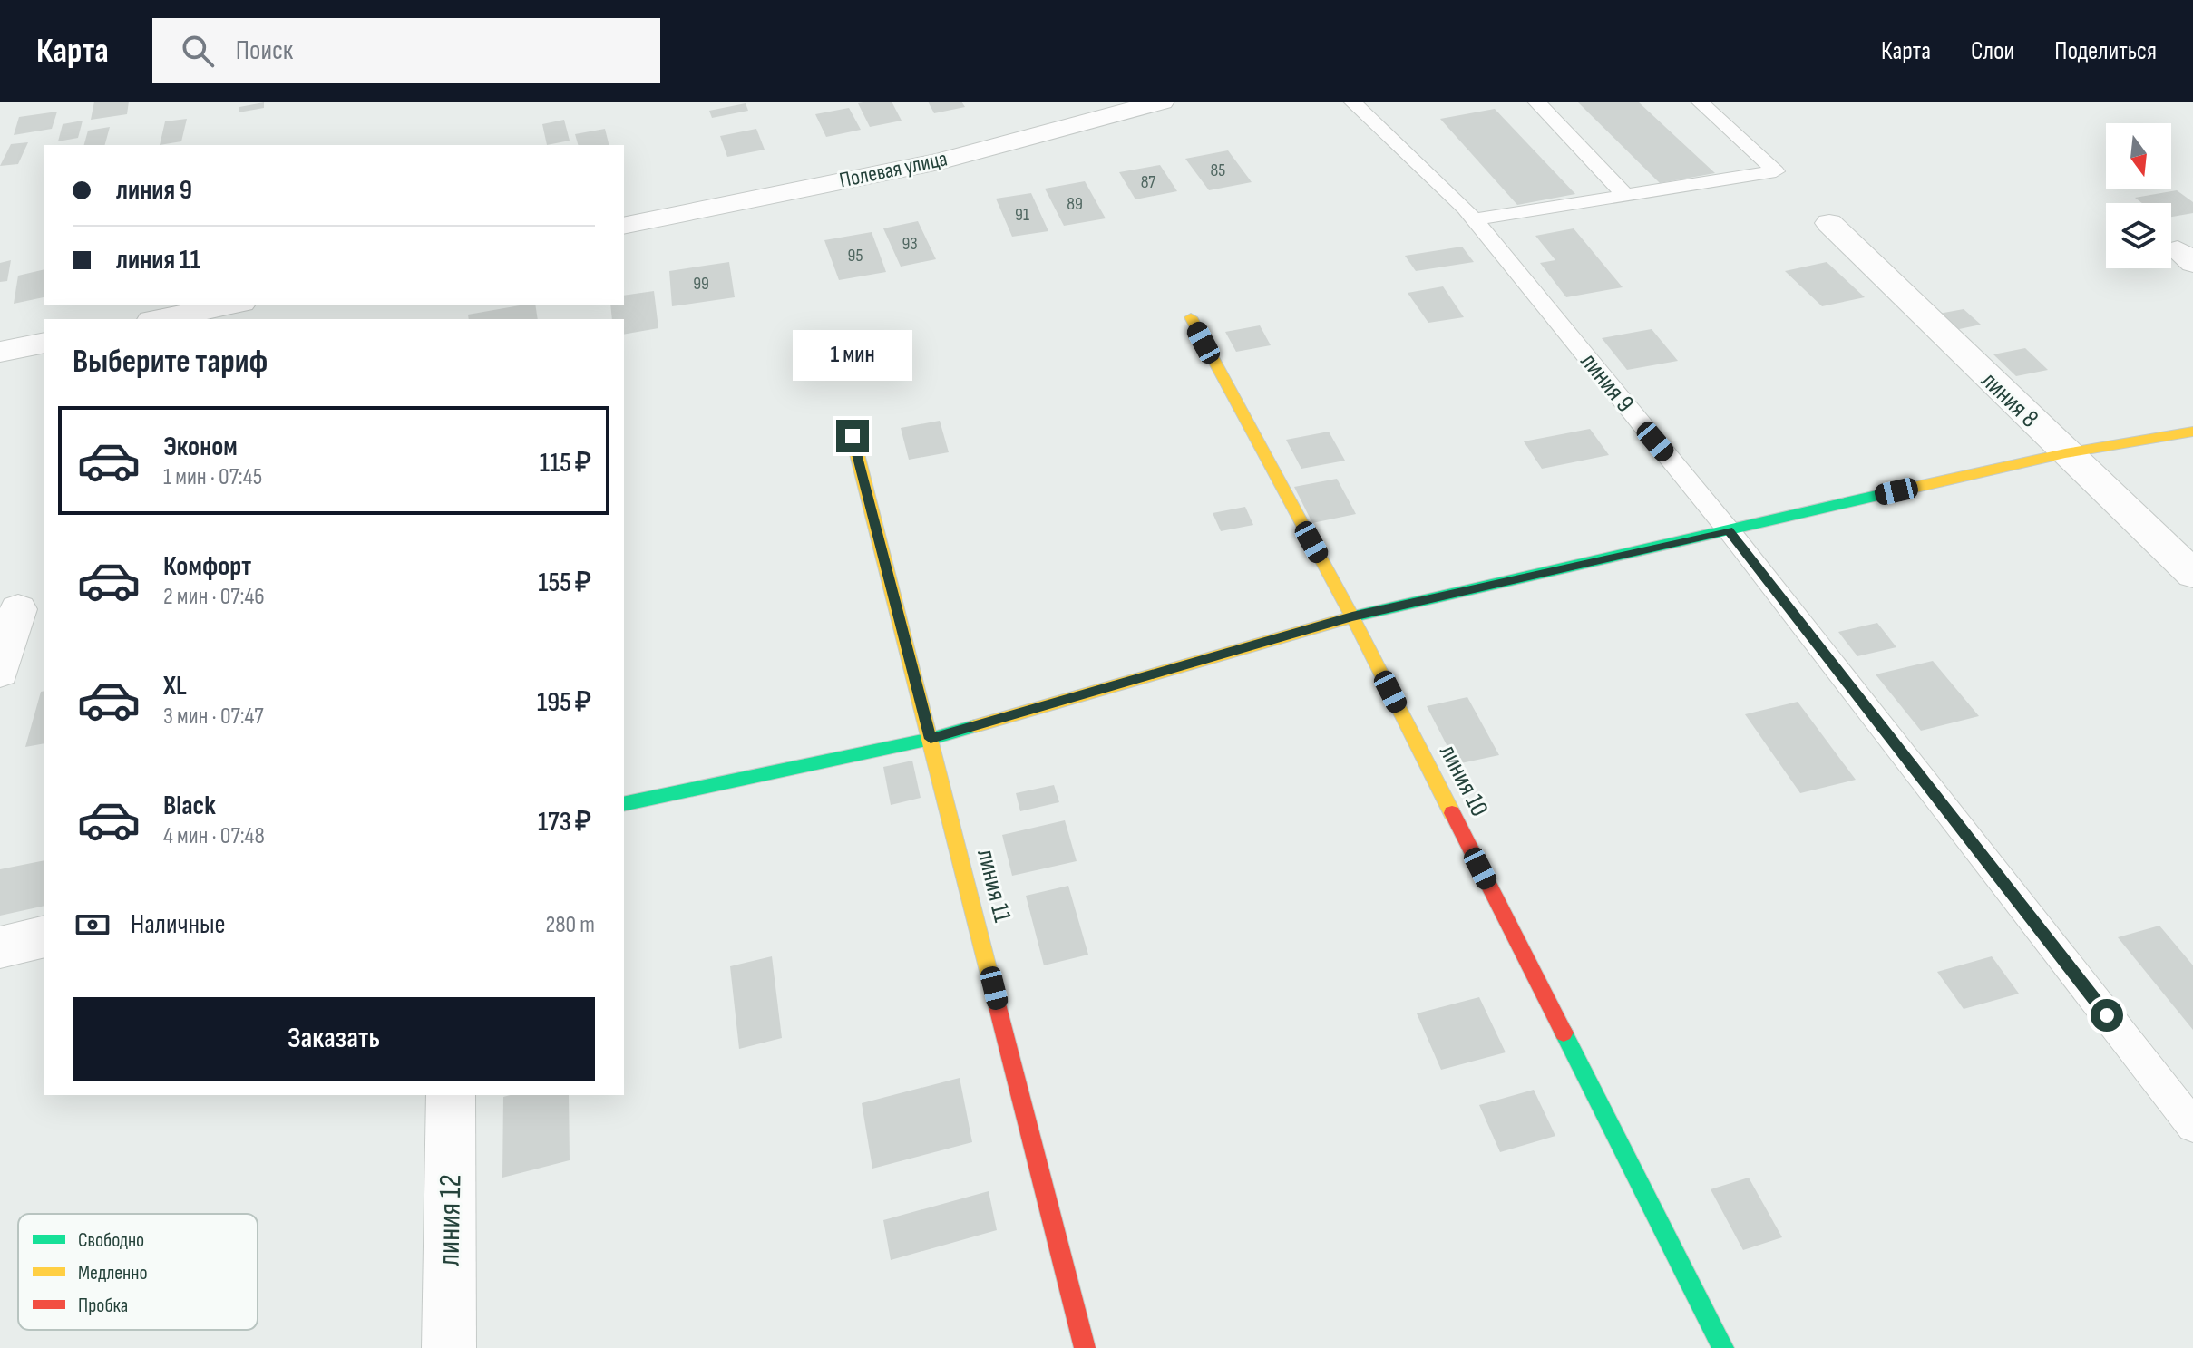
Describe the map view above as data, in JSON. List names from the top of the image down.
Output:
{
  "streets": {
    "street": [
      "Полевая улица",
      "линия 8",
      "линия 10",
      "линия 11",
      "линия 12"
    ],
    "lane": ["линия 9"]
  },
  "house_numbers": [
    "85",
    "87",
    "89",
    "91",
    "93",
    "95",
    "99"
  ],
  "legend": ["Свободно", "Медленно", "Пробка"],
  "north": "bottom",
  "page": {
    "header": "Карта",
    "search": "Поиск",
    "nav": ["Карта", "Слои", "Поделиться"],
    "banner": ["линия 9", "линия 11"],
    "heading": "Выберите тариф",
    "bubble": "1 мин",
    "list": [
      {
        "name": "Эконом",
        "note": "1 мин · 07:45",
        "value": "115 ₽"
      },
      {
        "name": "Комфорт",
        "note": "2 мин · 07:46",
        "value": "155 ₽"
      },
      {
        "name": "XL",
        "note": "3 мин · 07:47",
        "value": "195 ₽"
      },
      {
        "name": "Black",
        "note": "4 мин · 07:48",
        "value": "173 ₽"
      }
    ],
    "pay": ["Наличные", "280 m"],
    "buttons": "Заказать"
  }
}
